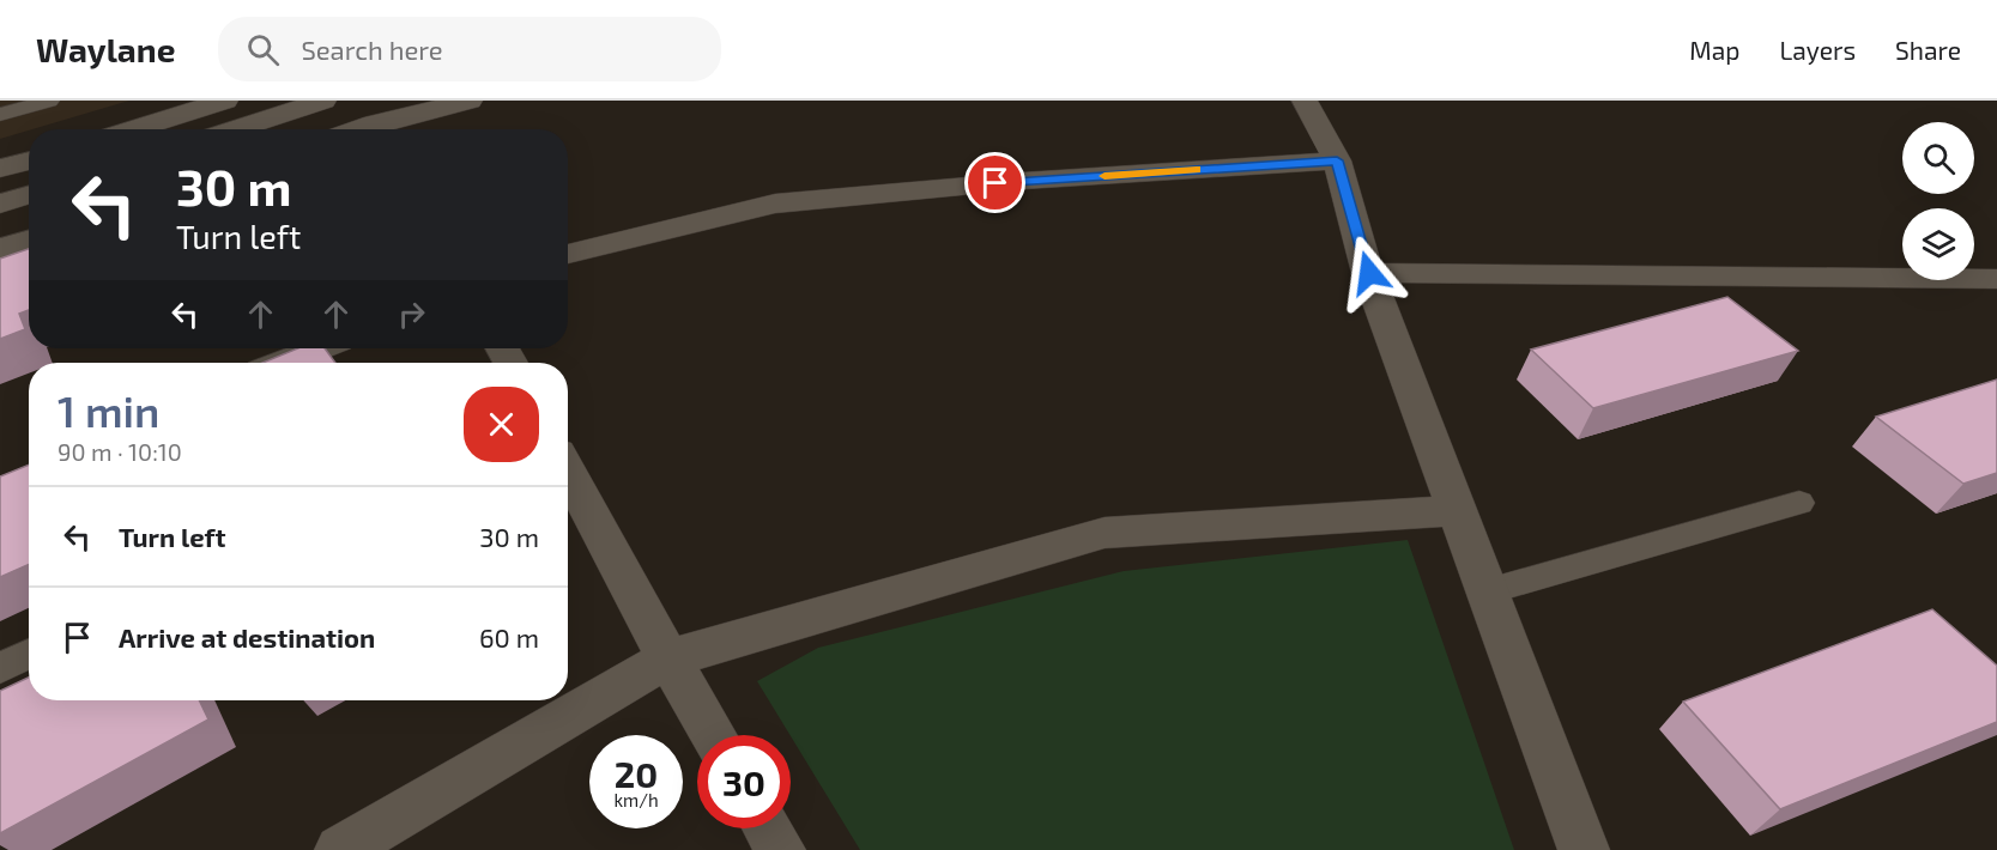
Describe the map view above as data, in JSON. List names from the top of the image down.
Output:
{
  "page": {
    "header": "Waylane",
    "search": "Search here",
    "nav": ["Map", "Layers", "Share"],
    "turn": ["30 m", "Turn left"],
    "heading": ["1 min", "90 m · 10:10"],
    "list": [
      {
        "name": "Turn left",
        "value": "30 m"
      },
      {
        "name": "Arrive at destination",
        "value": "60 m"
      }
    ],
    "speed": "20 km/h",
    "limit": "30"
  }
}
